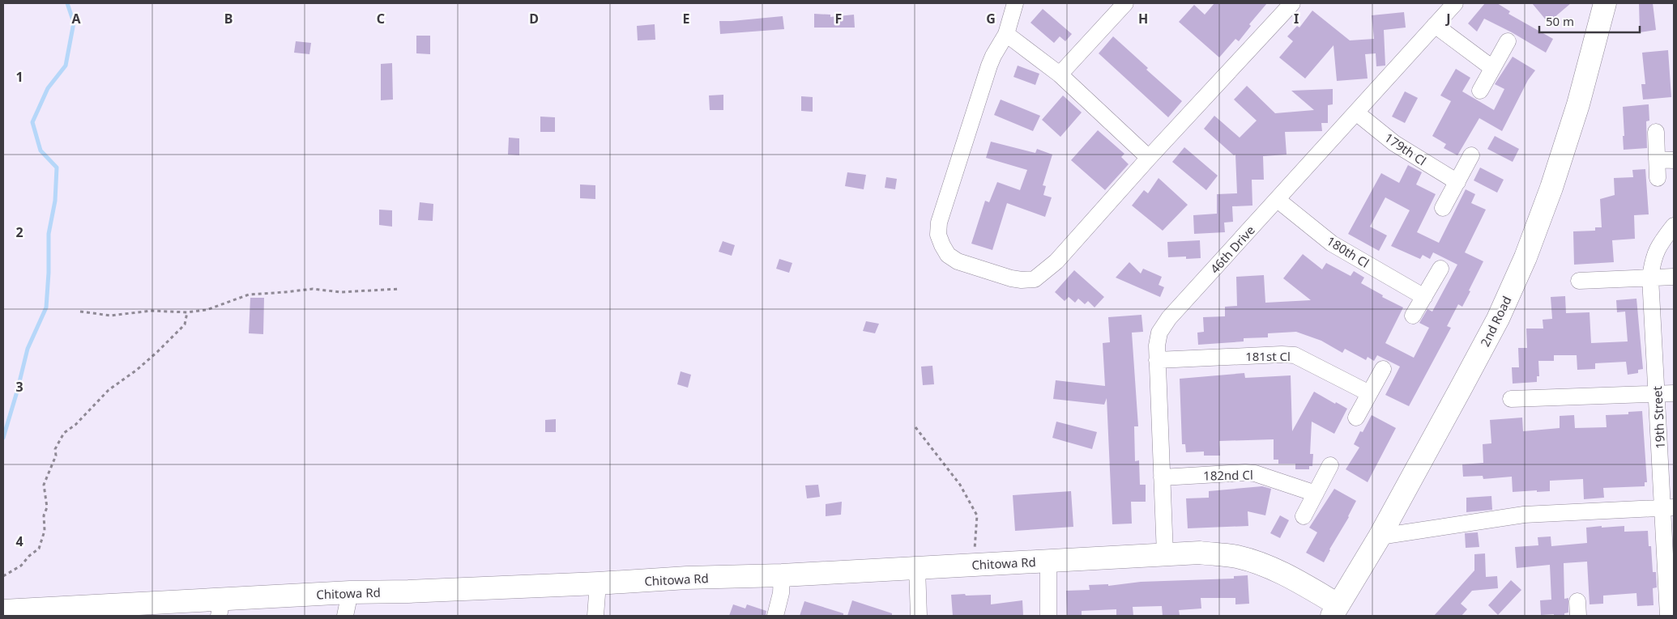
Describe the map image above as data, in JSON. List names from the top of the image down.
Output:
{
  "streets": {
    "street": [
      "179th Cl",
      "46th Drive",
      "180th Cl",
      "2nd Road",
      "181st Cl",
      "19th Street",
      "182nd Cl",
      "Chitowa Rd"
    ]
  },
  "crossings": [
    ["179th Cl", "46th Drive"],
    ["46th Drive", "180th Cl"],
    ["46th Drive", "181st Cl"],
    ["46th Drive", "182nd Cl"],
    ["46th Drive", "Chitowa Rd"],
    ["2nd Road", "Chitowa Rd"]
  ],
  "scale_bar": "50 m",
  "grid": {
    "columns": [
      "A",
      "B",
      "C",
      "D",
      "E",
      "F",
      "G",
      "H",
      "I",
      "J"
    ],
    "rows": [
      "1",
      "2",
      "3",
      "4"
    ]
  }
}
